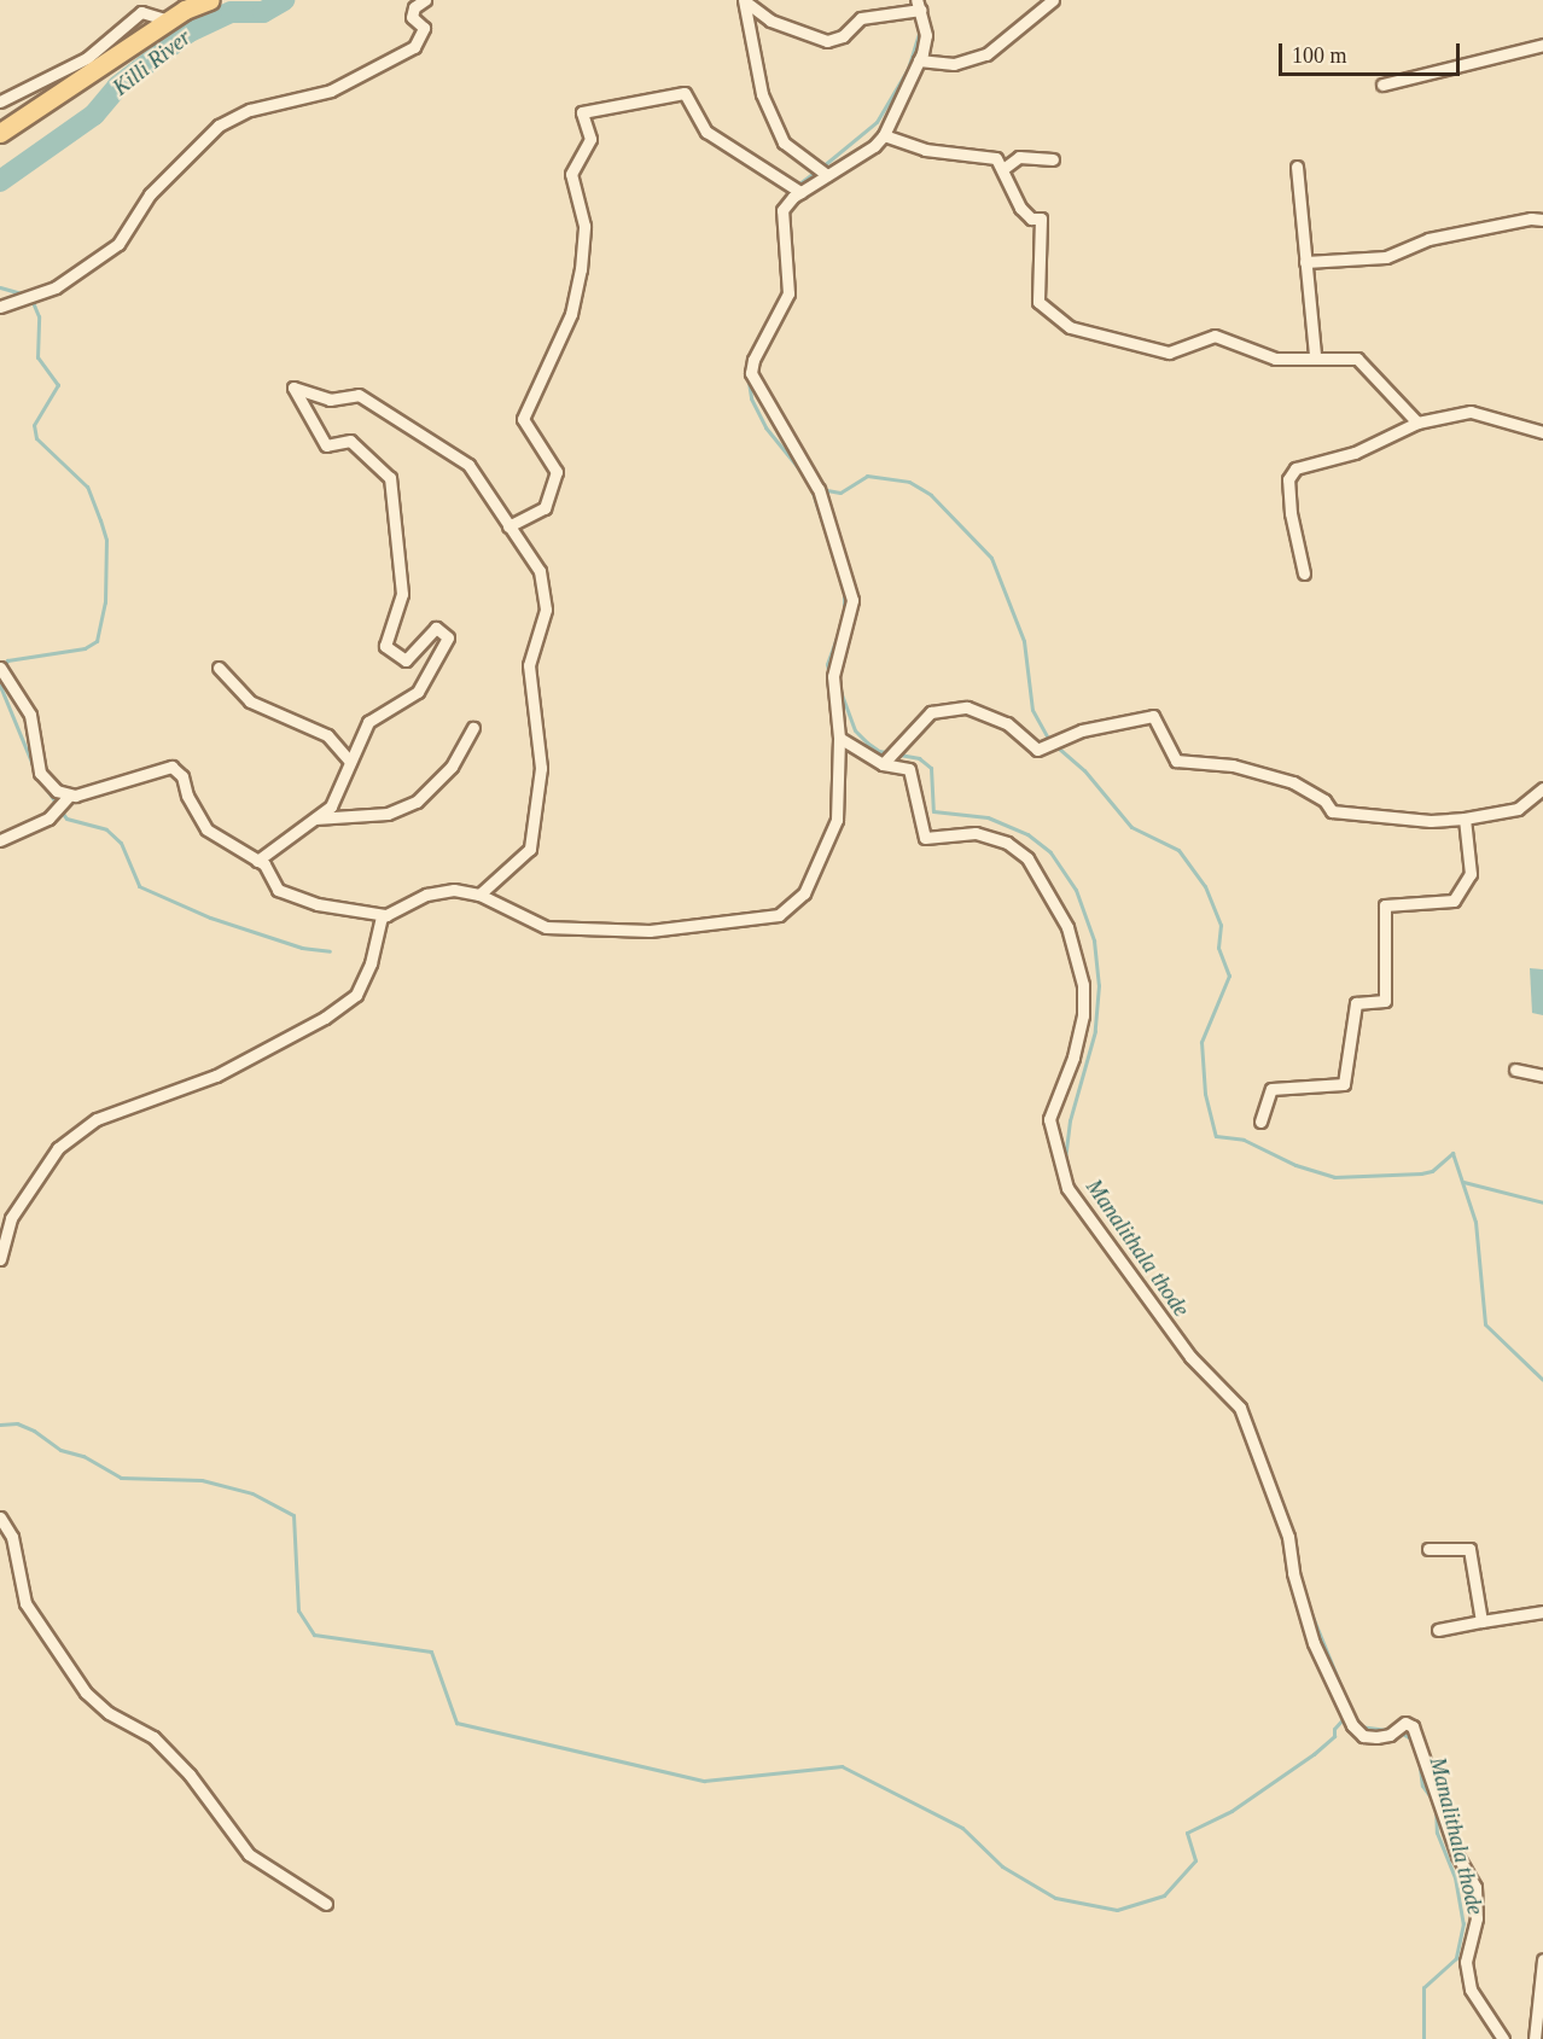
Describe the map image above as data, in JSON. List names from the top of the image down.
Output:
{
  "water": ["Killi River", "Manalithala thode"],
  "scale_bar": "100 m"
}
